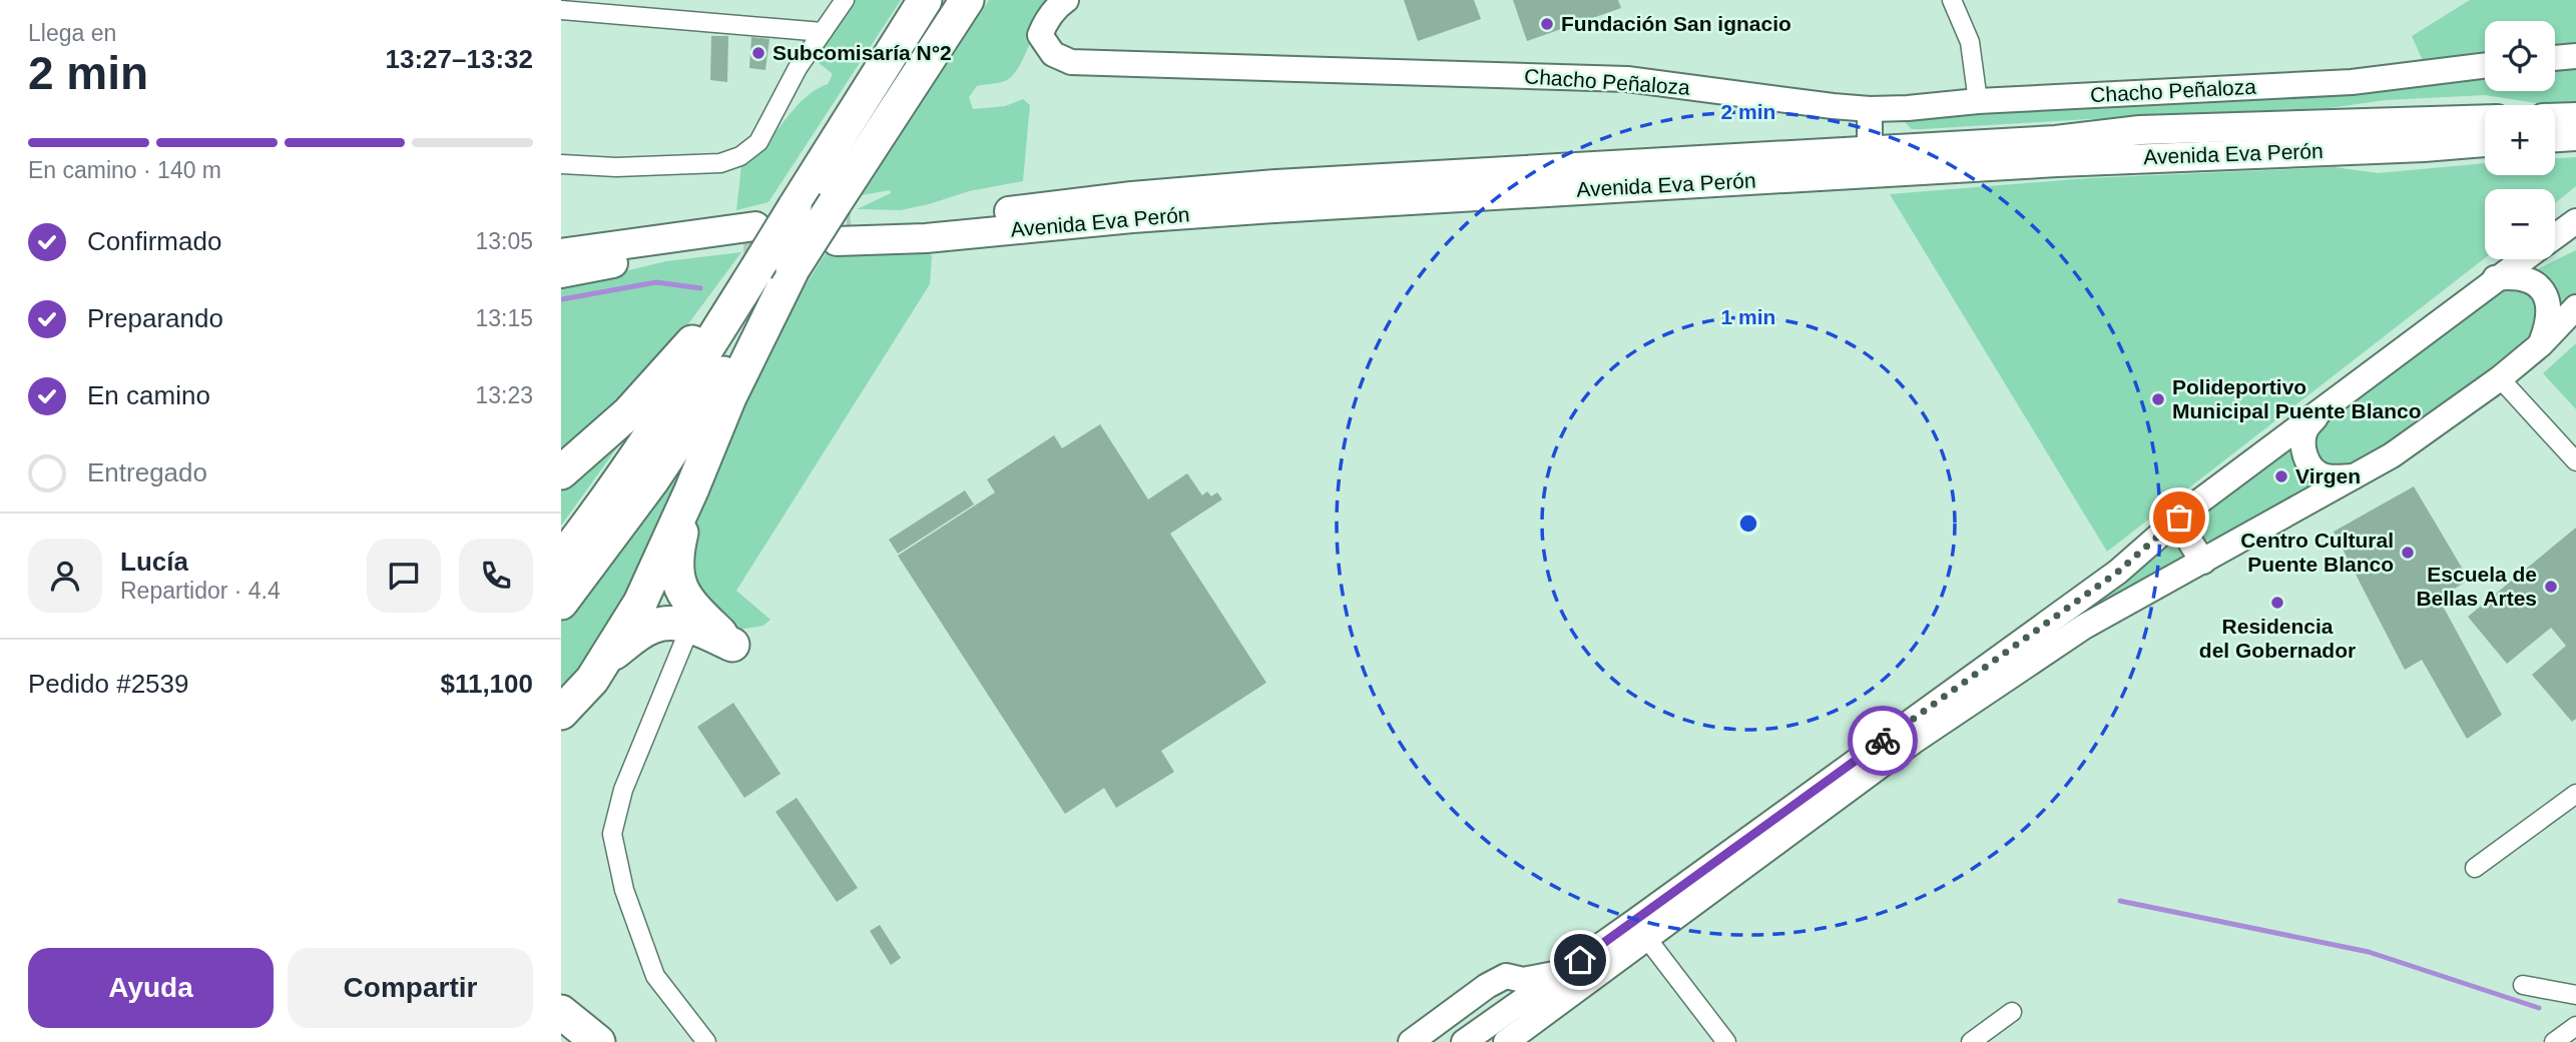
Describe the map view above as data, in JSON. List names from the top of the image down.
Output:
{
  "streets": {
    "main road": ["Chacho Peñaloza", "Avenida Eva Perón"]
  },
  "places": [
    "Fundación San ignacio",
    "Subcomisaría N°2",
    "Polideportivo Municipal Puente Blanco",
    "Virgen",
    "Centro Cultural Puente Blanco",
    "Escuela de Bellas Artes",
    "Residencia del Gobernador"
  ],
  "page": {
    "heading": ["2 min", "Llega en", "13:27–13:32"],
    "panel": [
      "Lucía",
      "Repartidor · 4.4",
      "Pedido #2539",
      "$11,100"
    ],
    "map_buttons": ["+", "−"],
    "bar": "En camino · 140 m",
    "list": [
      ["Confirmado", "13:05"],
      ["Preparando", "13:15"],
      ["En camino", "13:23"],
      "Entregado"
    ],
    "buttons": ["Ayuda", "Compartir"]
  },
  "rings": ["2 min", "1 min"]
}
